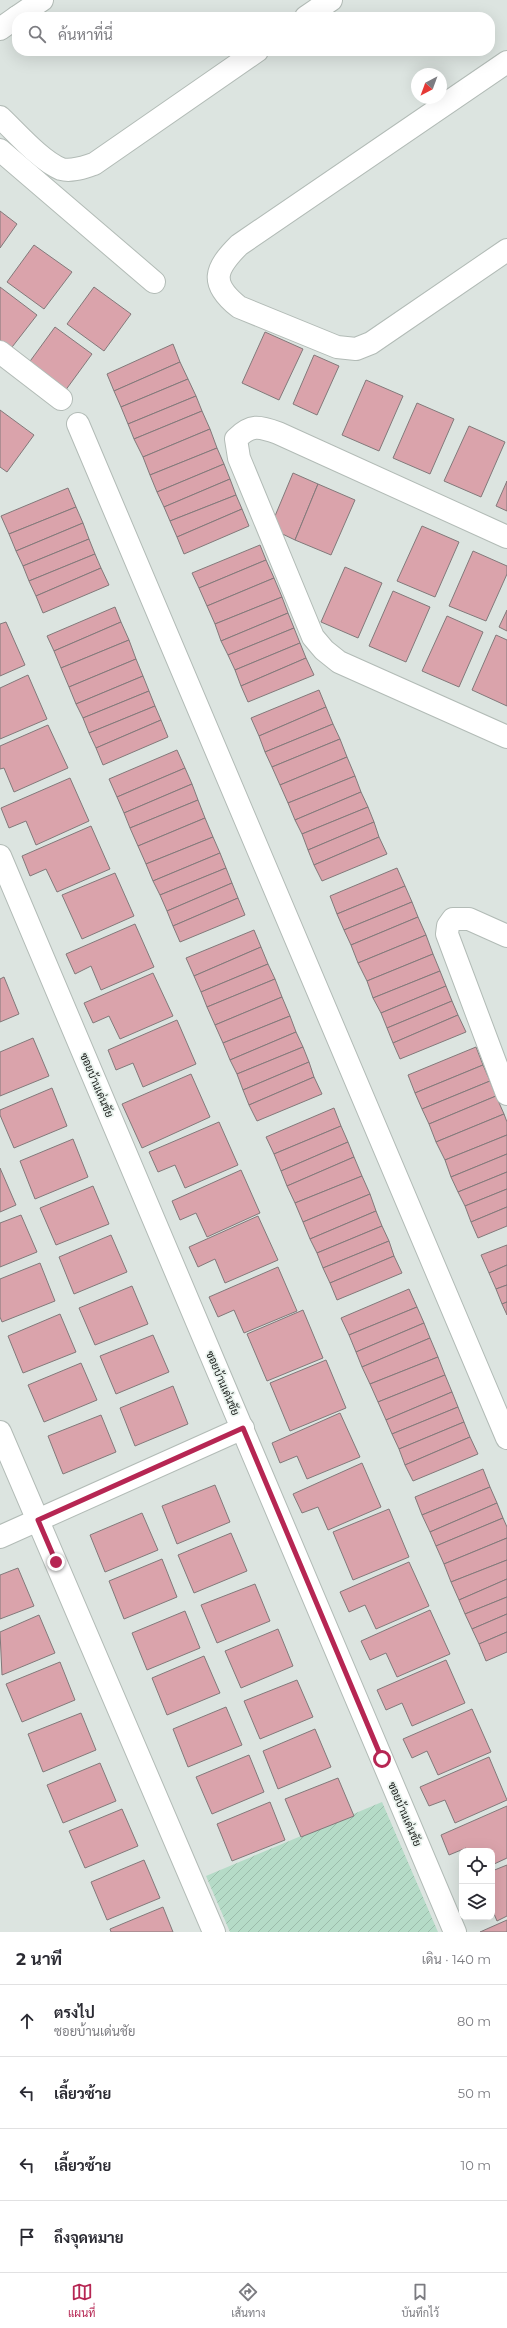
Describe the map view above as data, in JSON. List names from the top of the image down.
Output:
{
  "streets": {
    "street": ["ซอยบ้านเด่นชัย"]
  },
  "north": "bottom left",
  "page": {
    "search": "ค้นหาที่นี่",
    "heading": ["2 นาที", "เดิน · 140 m"],
    "list": [
      ["ตรงไป", "ซอยบ้านเด่นชัย", "80 m"],
      ["เลี้ยวซ้าย", "50 m"],
      ["เลี้ยวซ้าย", "10 m"],
      "ถึงจุดหมาย"
    ],
    "nav": ["แผนที่", "เส้นทาง", "บันทึกไว้"]
  }
}
